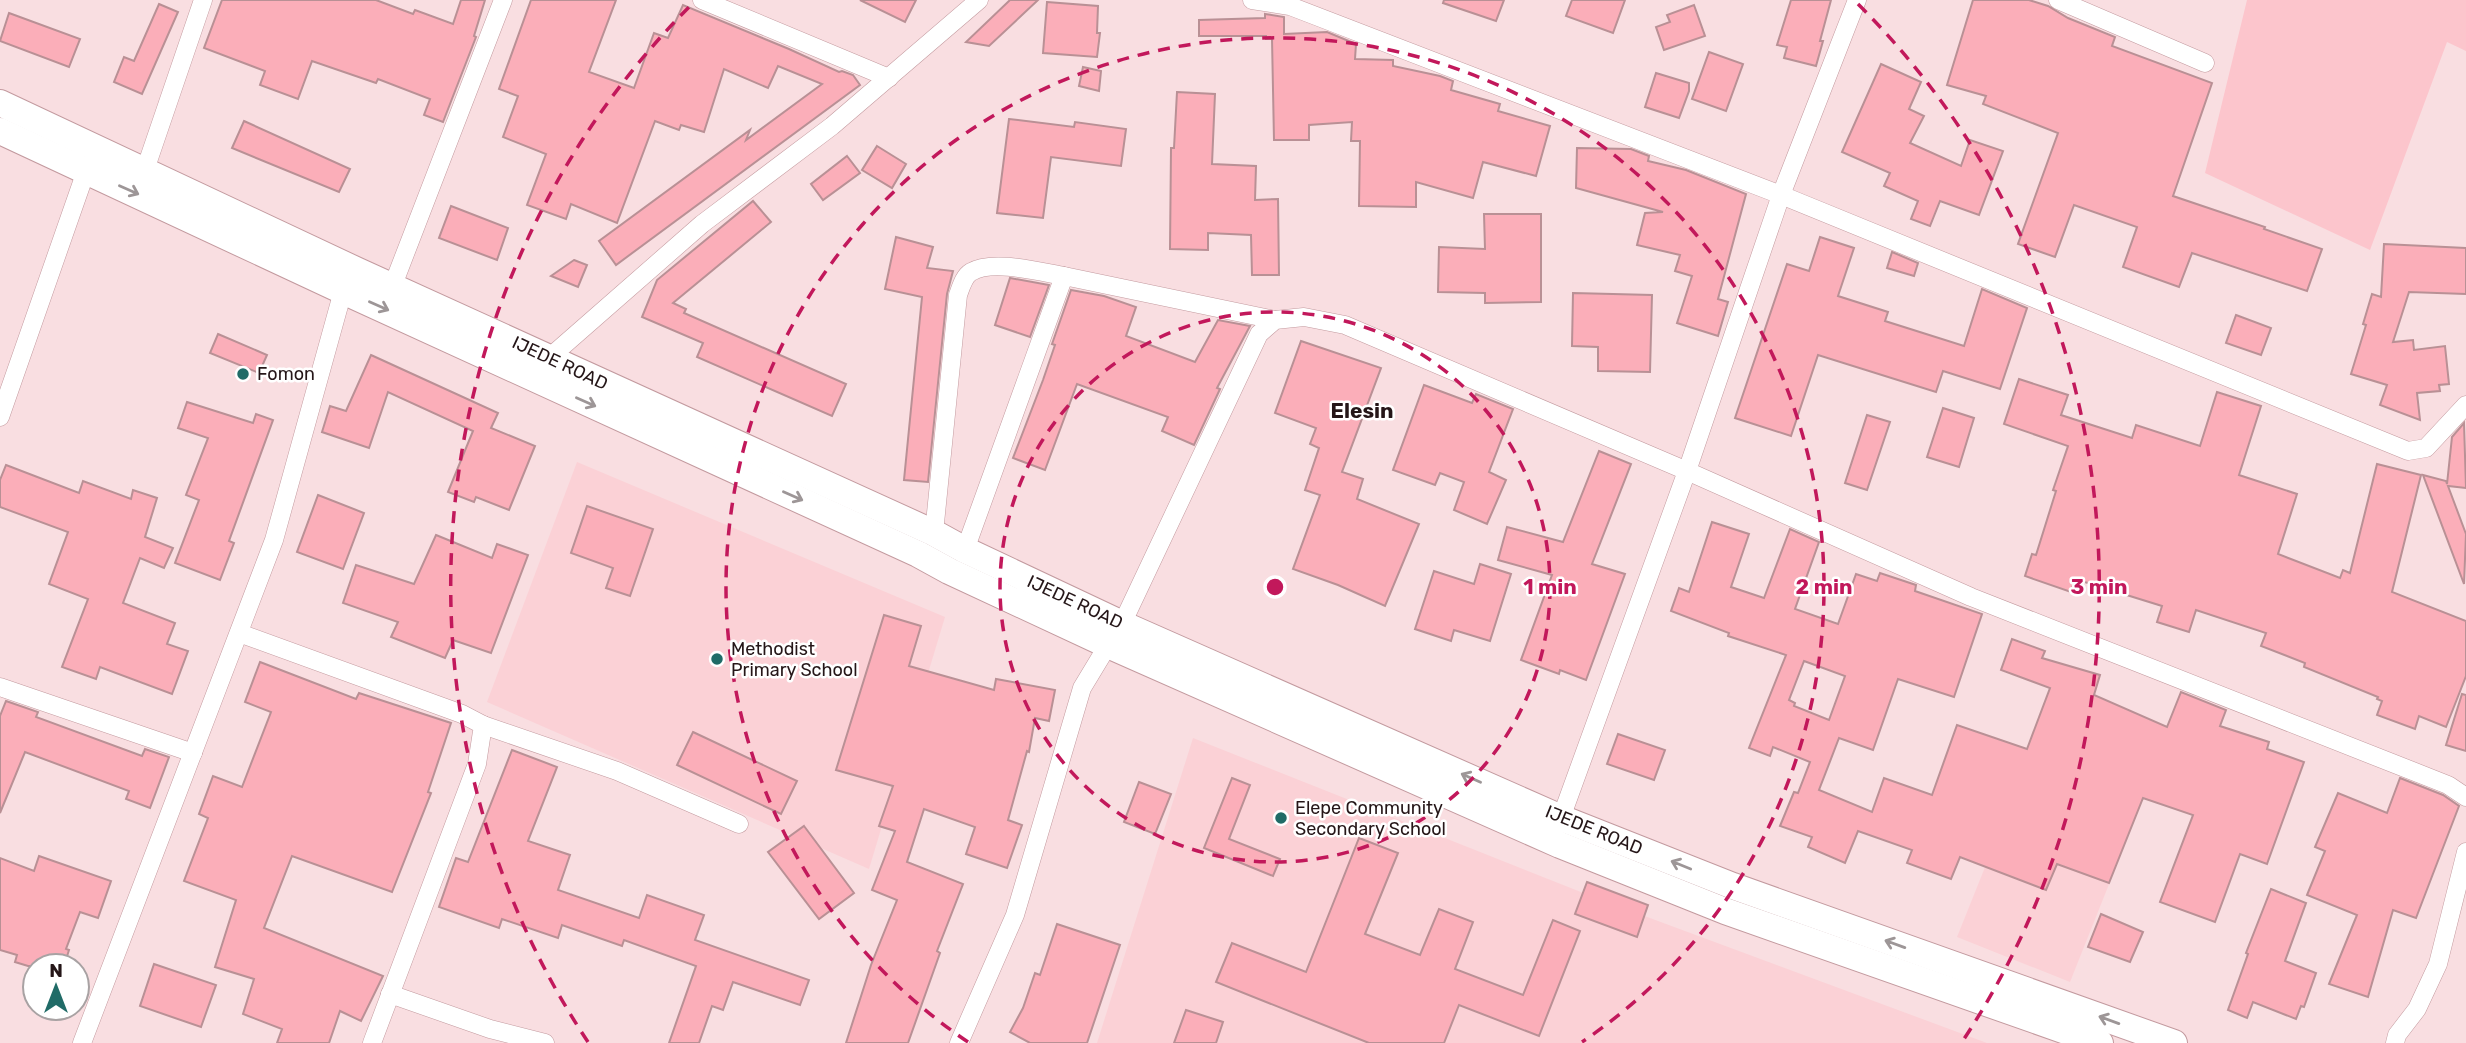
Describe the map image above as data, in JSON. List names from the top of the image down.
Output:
{
  "streets": {
    "main road": ["IJEDE ROAD"]
  },
  "districts": ["Elesin"],
  "places": ["Fomon", "Methodist Primary School", "Elepe Community Secondary School"],
  "north": "top",
  "rings": ["1 min", "2 min", "3 min"]
}
